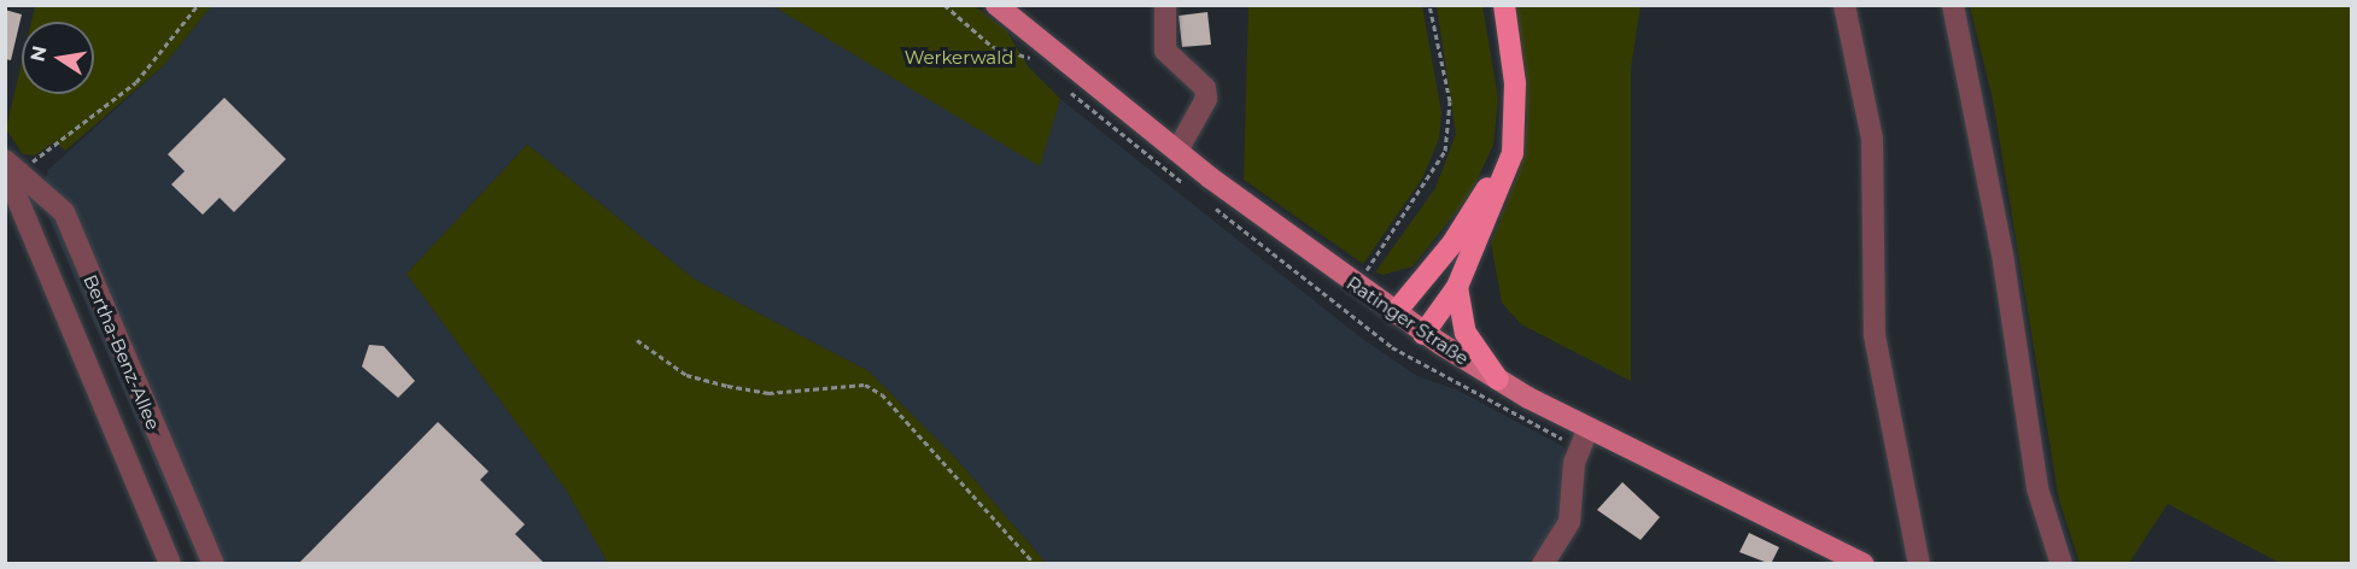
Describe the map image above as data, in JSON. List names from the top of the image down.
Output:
{
  "streets": {
    "main road": ["Ratinger Straße"],
    "street": ["Bertha-Benz-Allee"]
  },
  "parks": ["Werkerwald"],
  "north": "left"
}
